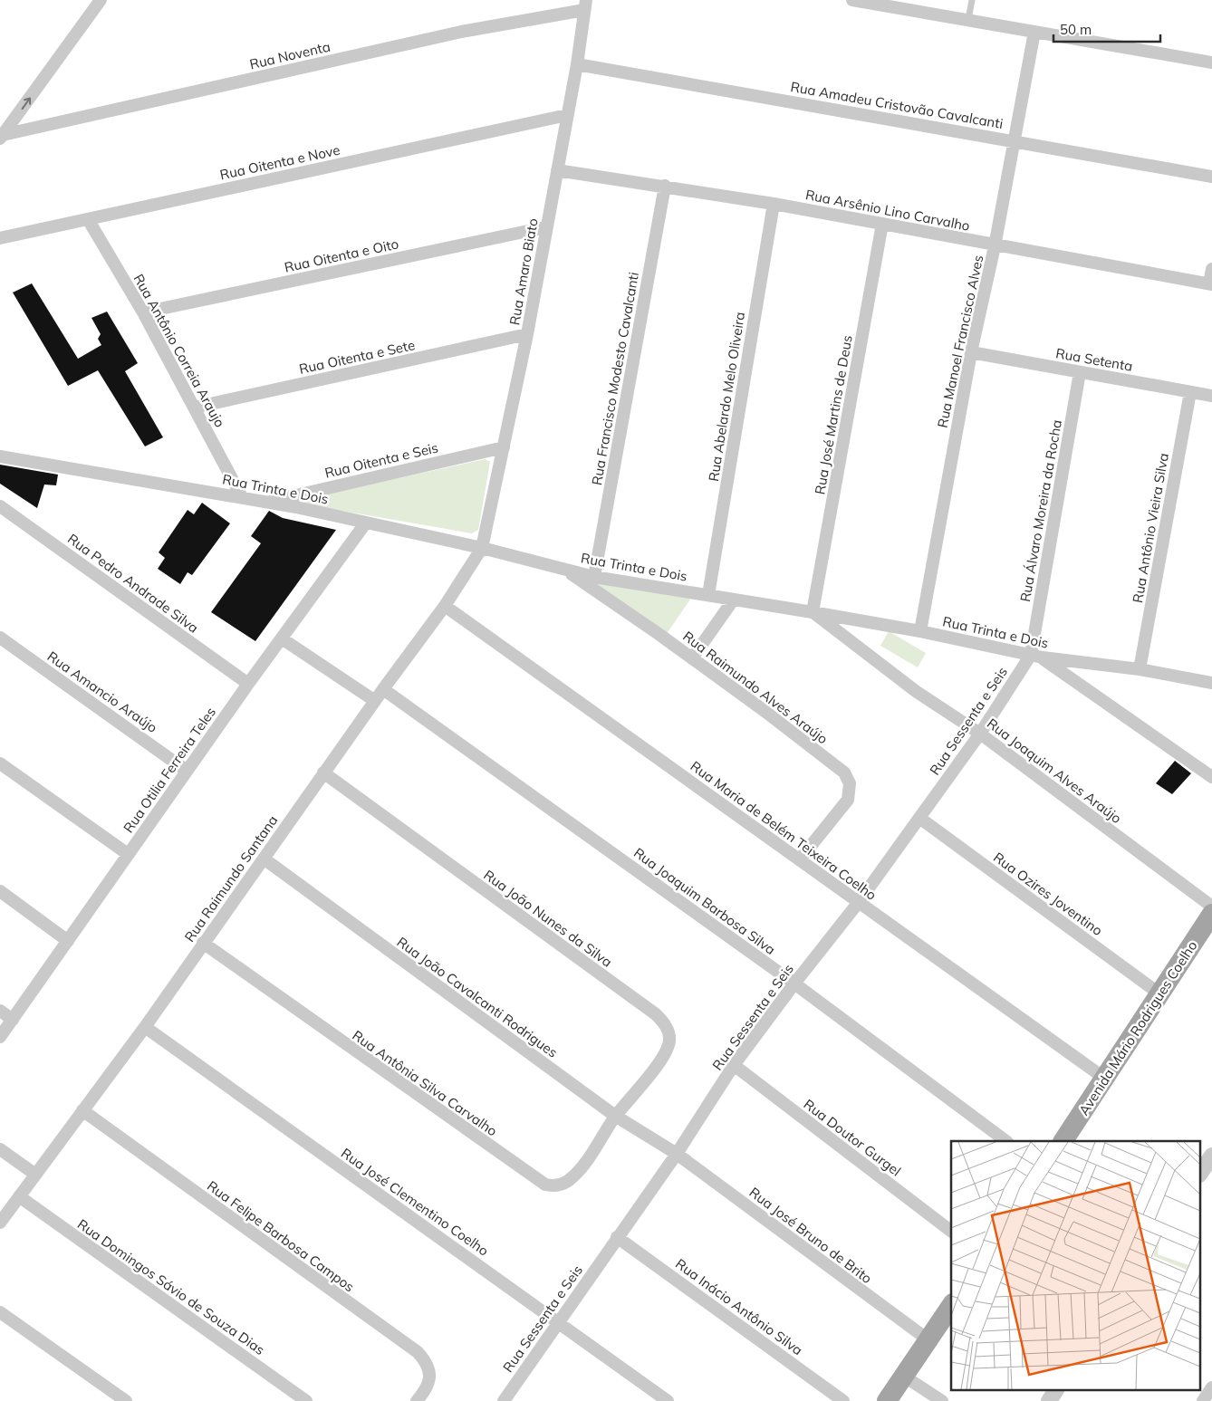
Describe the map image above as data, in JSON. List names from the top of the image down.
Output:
{
  "streets": {
    "main road": ["Avenida Mário Rodrigues Coelho"],
    "street": [
      "Rua Noventa",
      "Rua Amadeu Cristovão Cavalcanti",
      "Rua Oitenta e Nove",
      "Rua Arsênio Lino Carvalho",
      "Rua Oitenta e Oito",
      "Rua Amaro Biato",
      "Rua Manoel Francisco Alves",
      "Rua Antônio Correia Araujo",
      "Rua Oitenta e Sete",
      "Rua Setenta",
      "Rua Francisco Modesto Cavalcanti",
      "Rua Abelardo Melo Oliveira",
      "Rua José Martins de Deus",
      "Rua Oitenta e Seis",
      "Rua Trinta e Dois",
      "Rua Álvaro Moreira da Rocha",
      "Rua Antônio Vieira Silva",
      "Rua Pedro Andrade Silva",
      "Rua Raimundo Alves Araújo",
      "Rua Amancio Araújo",
      "Rua Sessenta e Seis",
      "Rua Otilia Ferreira Teles",
      "Rua Joaquim Alves Araújo",
      "Rua Maria de Belém Teixeira Coelho",
      "Rua Raimundo Santana",
      "Rua Ozires Joventino",
      "Rua Joaquim Barbosa Silva",
      "Rua João Nunes da Silva",
      "Rua João Cavalcanti Rodrigues",
      "Rua Antônia Silva Carvalho",
      "Rua Doutor Gurgel",
      "Rua José Clementino Coelho",
      "Rua José Bruno de Brito",
      "Rua Felipe Barbosa Campos",
      "Rua Domingos Sávio de Souza Dias",
      "Rua Inácio Antônio Silva"
    ]
  },
  "crossings": [
    ["Rua Noventa", "Rua Amaro Biato"],
    ["Rua Amadeu Cristovão Cavalcanti", "Rua Amaro Biato"],
    ["Rua Amadeu Cristovão Cavalcanti", "Rua Manoel Francisco Alves"],
    ["Rua Oitenta e Nove", "Rua Amaro Biato"],
    ["Rua Oitenta e Nove", "Rua Antônio Correia Araujo"],
    ["Rua Arsênio Lino Carvalho", "Rua Amaro Biato"],
    ["Rua Arsênio Lino Carvalho", "Rua Manoel Francisco Alves"],
    ["Rua Arsênio Lino Carvalho", "Rua Francisco Modesto Cavalcanti"],
    ["Rua Arsênio Lino Carvalho", "Rua Abelardo Melo Oliveira"],
    ["Rua Arsênio Lino Carvalho", "Rua José Martins de Deus"],
    ["Rua Oitenta e Oito", "Rua Amaro Biato"],
    ["Rua Oitenta e Oito", "Rua Antônio Correia Araujo"],
    ["Rua Amaro Biato", "Rua Oitenta e Sete"],
    ["Rua Amaro Biato", "Rua Oitenta e Seis"],
    ["Rua Amaro Biato", "Rua Trinta e Dois"],
    ["Rua Amaro Biato", "Rua Raimundo Santana"],
    ["Rua Manoel Francisco Alves", "Rua Setenta"],
    ["Rua Manoel Francisco Alves", "Rua Trinta e Dois"],
    ["Rua Antônio Correia Araujo", "Rua Oitenta e Sete"],
    ["Rua Antônio Correia Araujo", "Rua Trinta e Dois"],
    ["Rua Setenta", "Rua Álvaro Moreira da Rocha"],
    ["Rua Setenta", "Rua Antônio Vieira Silva"],
    ["Rua Francisco Modesto Cavalcanti", "Rua Trinta e Dois"],
    ["Rua Abelardo Melo Oliveira", "Rua Trinta e Dois"],
    ["Rua José Martins de Deus", "Rua Trinta e Dois"],
    ["Rua José Martins de Deus", "Rua Joaquim Alves Araújo"],
    ["Rua Oitenta e Seis", "Rua Trinta e Dois"],
    ["Rua Trinta e Dois", "Rua Álvaro Moreira da Rocha"],
    ["Rua Trinta e Dois", "Rua Antônio Vieira Silva"],
    ["Rua Trinta e Dois", "Rua Raimundo Alves Araújo"],
    ["Rua Trinta e Dois", "Rua Sessenta e Seis"],
    ["Rua Trinta e Dois", "Rua Otilia Ferreira Teles"],
    ["Rua Trinta e Dois", "Rua Joaquim Alves Araújo"],
    ["Rua Trinta e Dois", "Rua Raimundo Santana"],
    ["Rua Álvaro Moreira da Rocha", "Rua Sessenta e Seis"],
    ["Rua Pedro Andrade Silva", "Rua Otilia Ferreira Teles"],
    ["Rua Raimundo Alves Araújo", "Rua Maria de Belém Teixeira Coelho"],
    ["Rua Amancio Araújo", "Rua Otilia Ferreira Teles"],
    ["Rua Sessenta e Seis", "Rua Joaquim Alves Araújo"],
    ["Rua Sessenta e Seis", "Rua Maria de Belém Teixeira Coelho"],
    ["Rua Sessenta e Seis", "Rua Ozires Joventino"],
    ["Rua Sessenta e Seis", "Rua Joaquim Barbosa Silva"],
    ["Rua Sessenta e Seis", "Rua João Cavalcanti Rodrigues"],
    ["Rua Sessenta e Seis", "Rua Doutor Gurgel"],
    ["Rua Sessenta e Seis", "Rua José Clementino Coelho"],
    ["Rua Sessenta e Seis", "Rua José Bruno de Brito"],
    ["Rua Sessenta e Seis", "Rua Inácio Antônio Silva"],
    ["Rua Maria de Belém Teixeira Coelho", "Rua Raimundo Santana"],
    ["Rua Maria de Belém Teixeira Coelho", "Avenida Mário Rodrigues Coelho"],
    ["Rua Raimundo Santana", "Rua Joaquim Barbosa Silva"],
    ["Rua Raimundo Santana", "Rua João Nunes da Silva"],
    ["Rua Raimundo Santana", "Rua João Cavalcanti Rodrigues"],
    ["Rua Raimundo Santana", "Rua Antônia Silva Carvalho"],
    ["Rua Raimundo Santana", "Rua José Clementino Coelho"],
    ["Rua Raimundo Santana", "Rua Felipe Barbosa Campos"],
    ["Rua Raimundo Santana", "Rua Domingos Sávio de Souza Dias"],
    ["Rua Ozires Joventino", "Avenida Mário Rodrigues Coelho"],
    ["Rua João Nunes da Silva", "Rua João Cavalcanti Rodrigues"],
    ["Rua João Nunes da Silva", "Rua Antônia Silva Carvalho"],
    ["Rua João Cavalcanti Rodrigues", "Rua Antônia Silva Carvalho"],
    ["Rua João Cavalcanti Rodrigues", "Rua José Bruno de Brito"]
  ],
  "scale_bar": "50 m"
}
